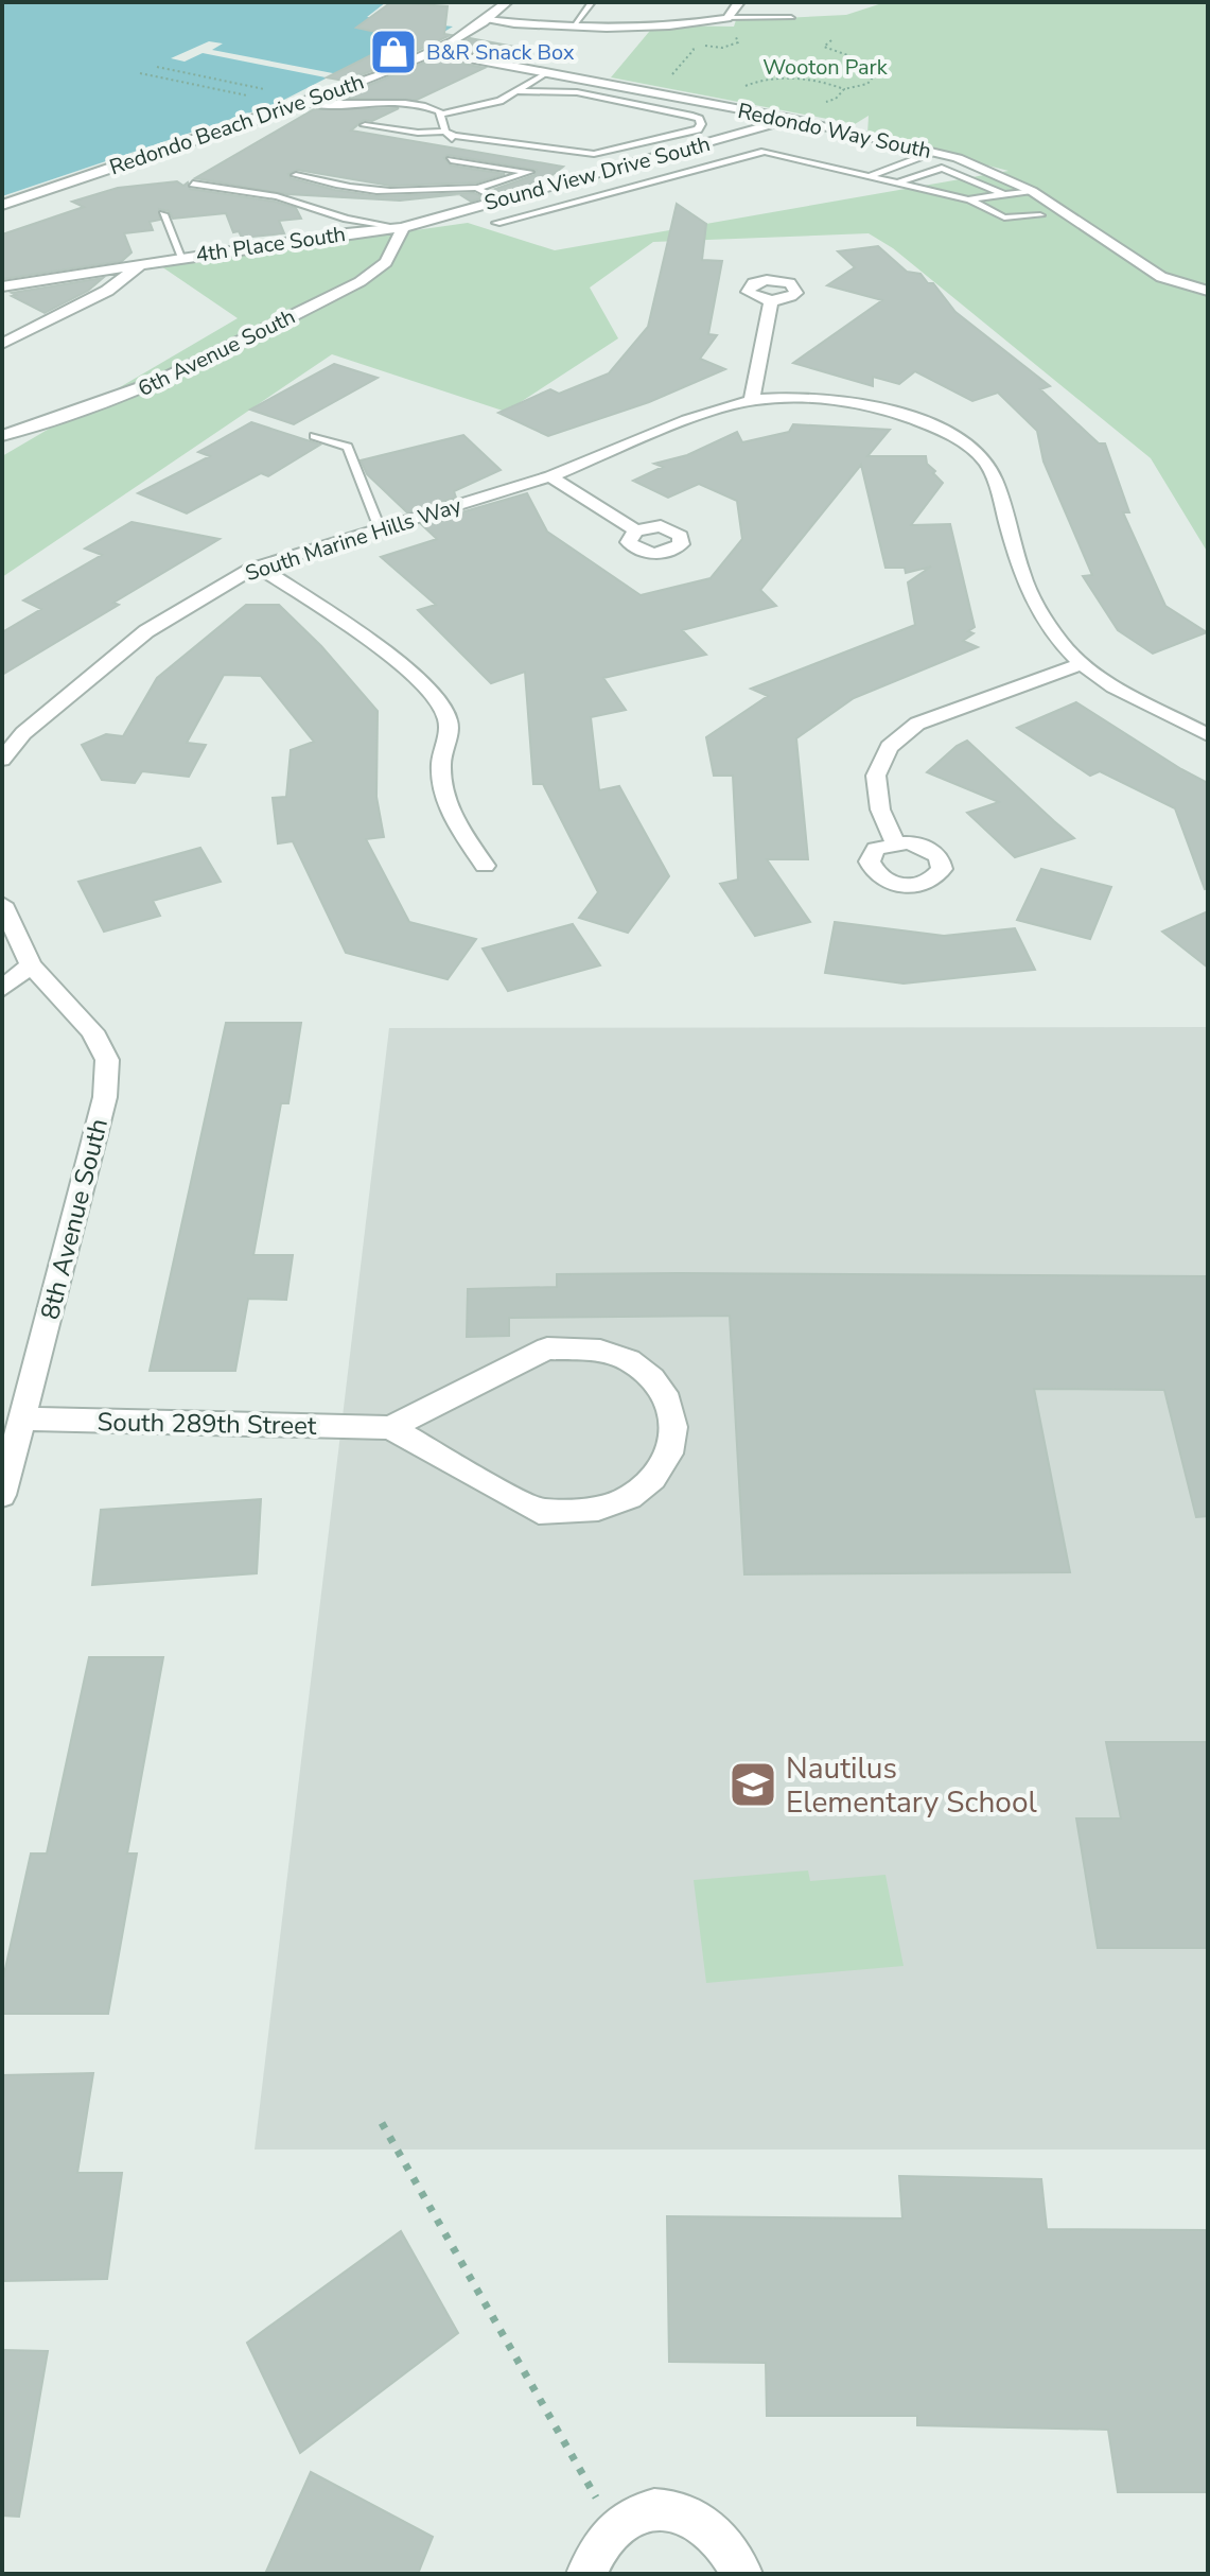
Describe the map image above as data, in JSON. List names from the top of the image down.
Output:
{
  "streets": {
    "street": [
      "Redondo Beach Drive South",
      "Redondo Way South",
      "Sound View Drive South",
      "4th Place South",
      "6th Avenue South",
      "South Marine Hills Way",
      "8th Avenue South",
      "South 289th Street"
    ]
  },
  "crossings": [
    ["Redondo Beach Drive South", "Redondo Way South"],
    ["Redondo Way South", "Sound View Drive South"],
    ["Sound View Drive South", "4th Place South"],
    ["Sound View Drive South", "6th Avenue South"],
    ["4th Place South", "6th Avenue South"],
    ["8th Avenue South", "South 289th Street"]
  ],
  "parks": ["Wooton Park"],
  "places": {
    "shop": ["B&R Snack Box"],
    "school or university": ["Nautilus Elementary School"]
  }
}
